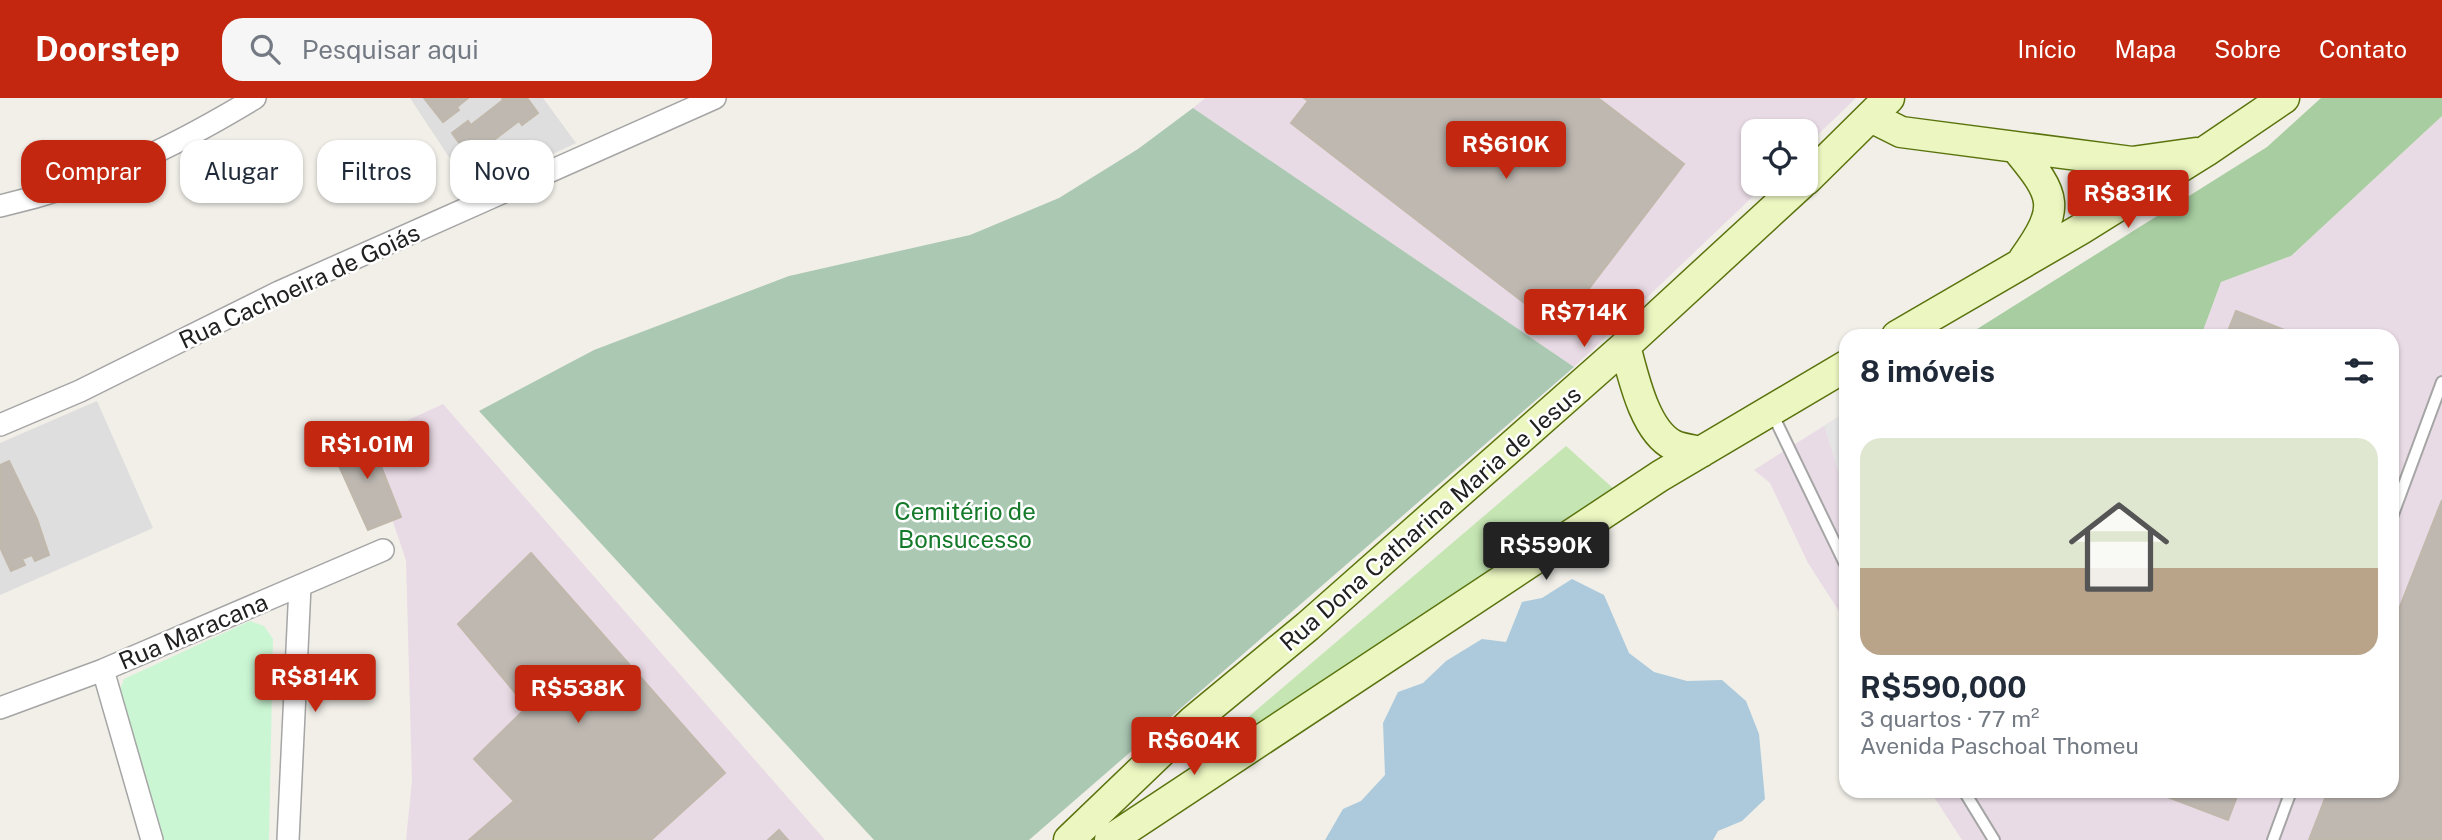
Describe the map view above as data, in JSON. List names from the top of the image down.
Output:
{
  "streets": {
    "main road": ["Rua Dona Catharina Maria de Jesus"],
    "street": ["Rua Cachoeira de Goiás", "Rua Maracana"]
  },
  "parks": ["Cemitério de Bonsucesso"],
  "page": {
    "header": "Doorstep",
    "search": "Pesquisar aqui",
    "nav": [
      "Início",
      "Mapa",
      "Sobre",
      "Contato"
    ],
    "price": [
      "R$610K",
      "R$831K",
      "R$714K",
      "R$1.01M",
      "R$590K",
      "R$814K",
      "R$538K",
      "R$604K"
    ],
    "chip": [
      "Comprar",
      "Alugar",
      "Filtros",
      "Novo"
    ],
    "heading": "8 imóveis",
    "list": [
      {
        "name": "R$590,000",
        "note": "3 quartos · 77 m² · Avenida Paschoal Thomeu"
      }
    ]
  }
}
